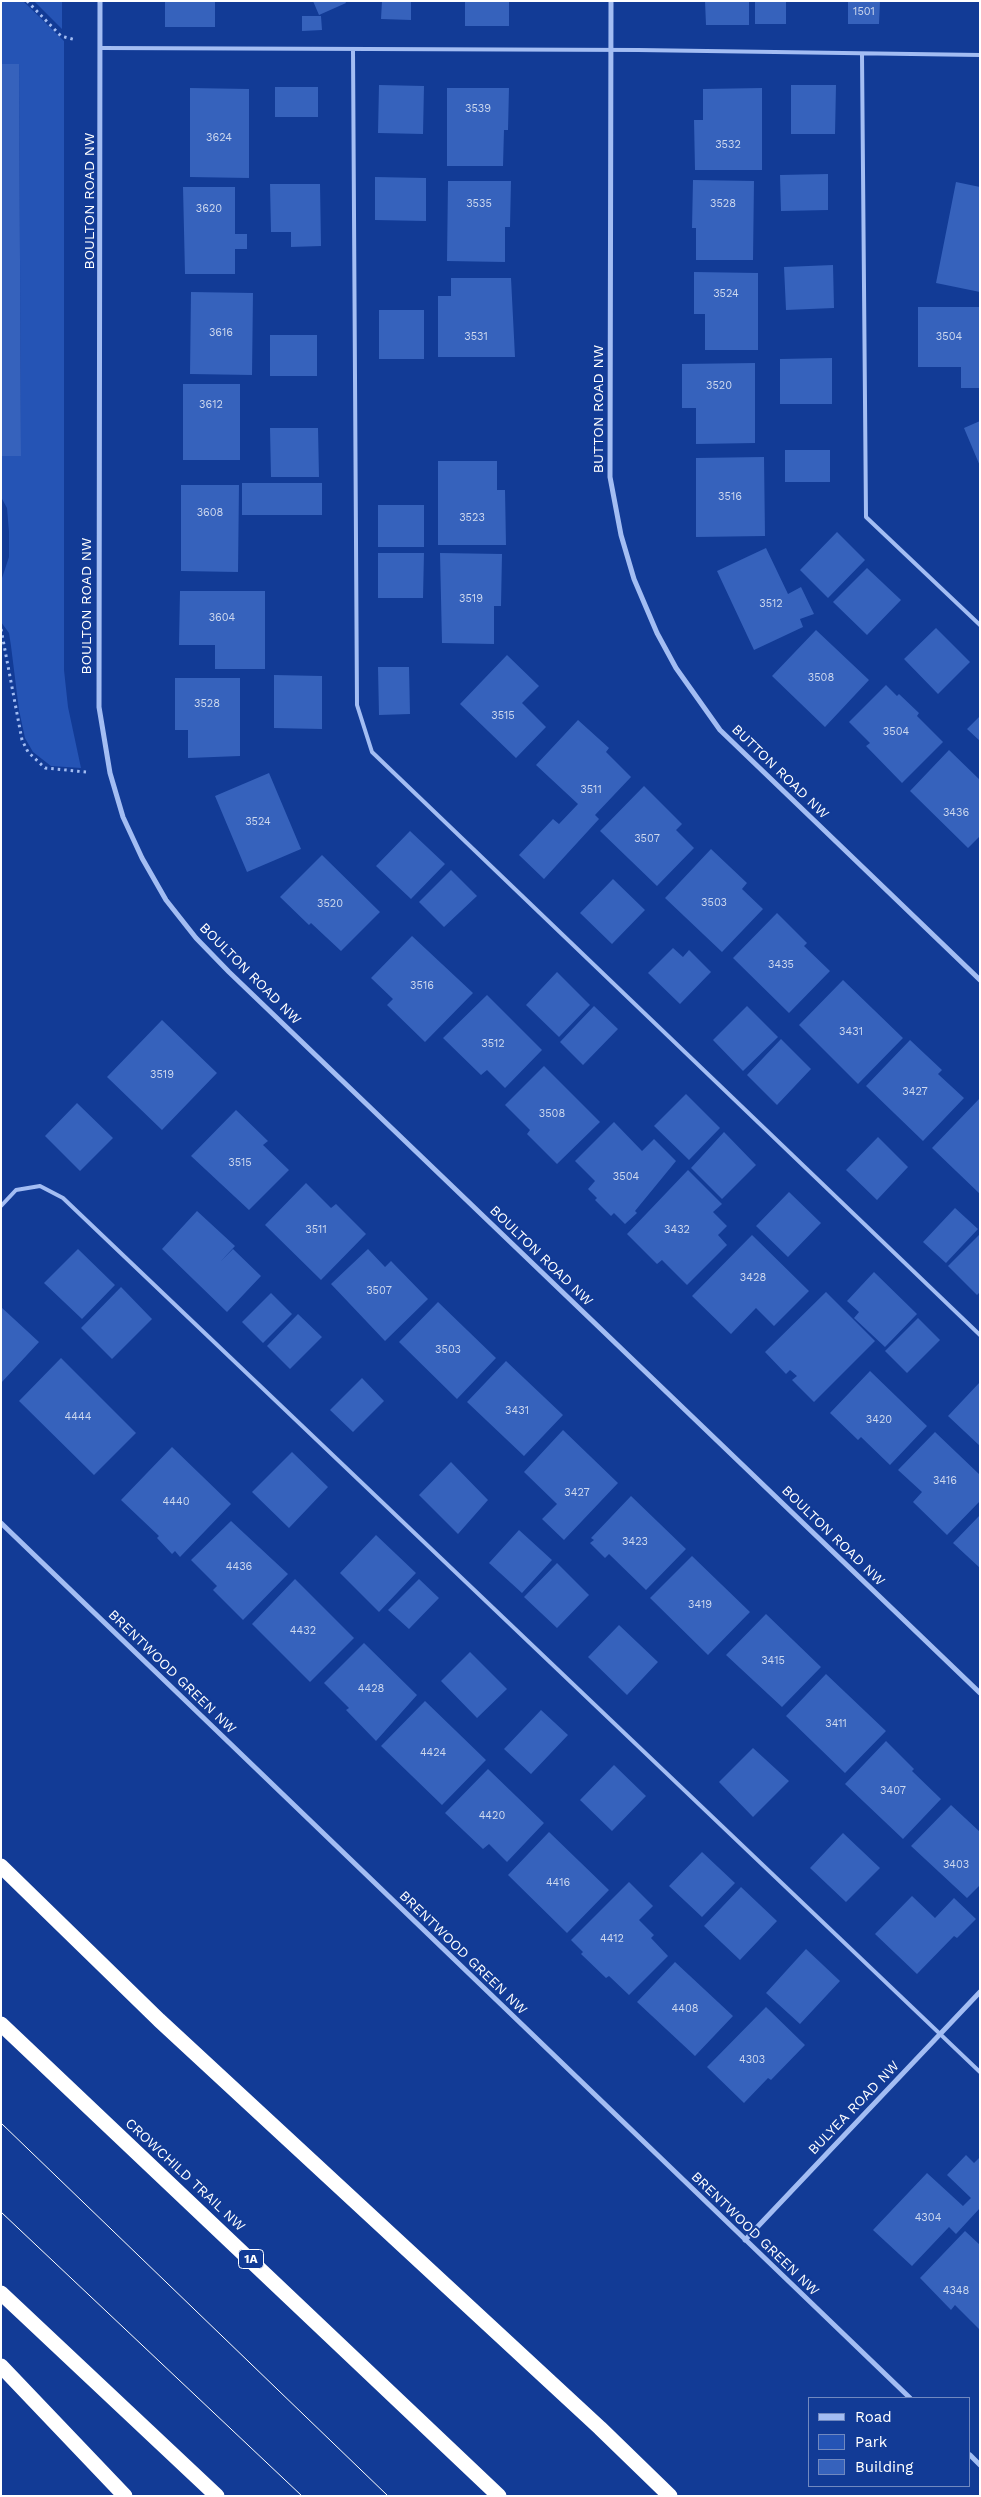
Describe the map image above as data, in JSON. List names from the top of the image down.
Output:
{
  "streets": {
    "highway": ["CROWCHILD TRAIL NW", "1A"],
    "street": [
      "BOULTON ROAD NW",
      "BUTTON ROAD NW",
      "BRENTWOOD GREEN NW",
      "BULYEA ROAD NW"
    ]
  },
  "crossings": [
    ["BRENTWOOD GREEN NW", "BULYEA ROAD NW"]
  ],
  "house_numbers": [
    "1501",
    "3539",
    "3624",
    "3532",
    "3535",
    "3528",
    "3620",
    "3524",
    "3616",
    "3531",
    "3504",
    "3520",
    "3612",
    "3516",
    "3608",
    "3523",
    "3519",
    "3512",
    "3604",
    "3508",
    "3528",
    "3515",
    "3504",
    "3511",
    "3436",
    "3524",
    "3507",
    "3503",
    "3520",
    "3435",
    "3516",
    "3431",
    "3512",
    "3519",
    "3427",
    "3508",
    "3515",
    "3504",
    "3511",
    "3432",
    "3428",
    "3507",
    "3503",
    "3431",
    "4444",
    "3420",
    "3416",
    "3427",
    "4440",
    "3423",
    "4436",
    "3419",
    "4432",
    "3415",
    "4428",
    "3411",
    "4424",
    "3407",
    "4420",
    "3403",
    "4416",
    "4412",
    "4408",
    "4303",
    "4304",
    "4348"
  ],
  "legend": ["Road", "Park", "Building"]
}
